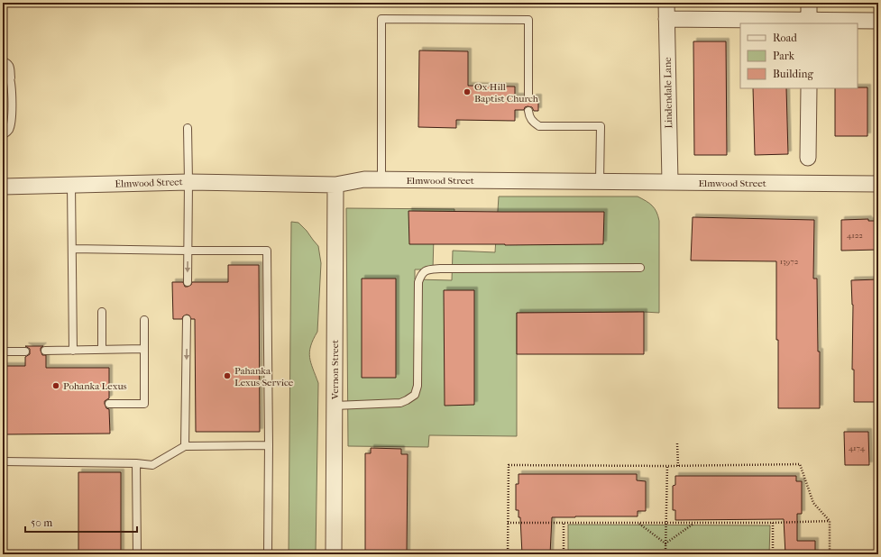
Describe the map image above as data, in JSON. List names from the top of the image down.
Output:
{
  "streets": {
    "street": ["Lindendale Lane", "Elmwood Street", "Vernon Street"]
  },
  "crossings": [
    ["Lindendale Lane", "Elmwood Street"],
    ["Elmwood Street", "Vernon Street"]
  ],
  "places": ["Ox Hill Baptist Church", "Pahanka Lexus Service", "Pohanka Lexus"],
  "house_numbers": ["4122", "13972", "4174"],
  "legend": ["Road", "Park", "Building"],
  "scale_bar": "50 m"
}
